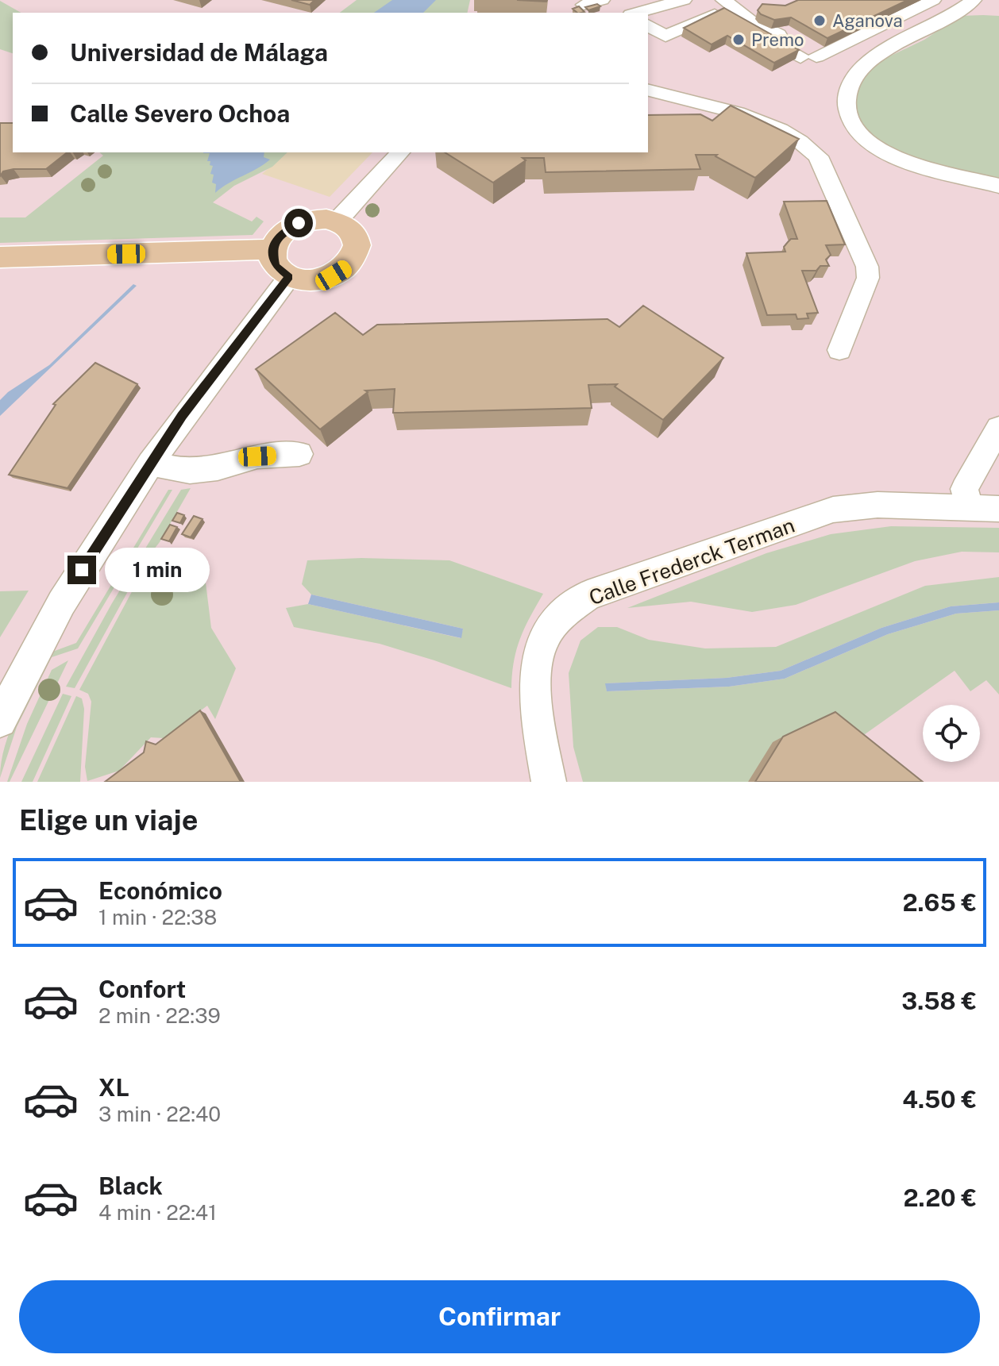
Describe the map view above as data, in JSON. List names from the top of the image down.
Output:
{
  "streets": {
    "street": ["Calle Frederck Terman"]
  },
  "places": ["Aganova", "Premo"],
  "page": {
    "banner": ["Universidad de Málaga", "Calle Severo Ochoa"],
    "bubble": "1 min",
    "heading": "Elige un viaje",
    "list": [
      {
        "name": "Económico",
        "note": "1 min · 22:38",
        "value": "2.65 €"
      },
      {
        "name": "Confort",
        "note": "2 min · 22:39",
        "value": "3.58 €"
      },
      {
        "name": "XL",
        "note": "3 min · 22:40",
        "value": "4.50 €"
      },
      {
        "name": "Black",
        "note": "4 min · 22:41",
        "value": "2.20 €"
      }
    ],
    "buttons": "Confirmar"
  }
}
